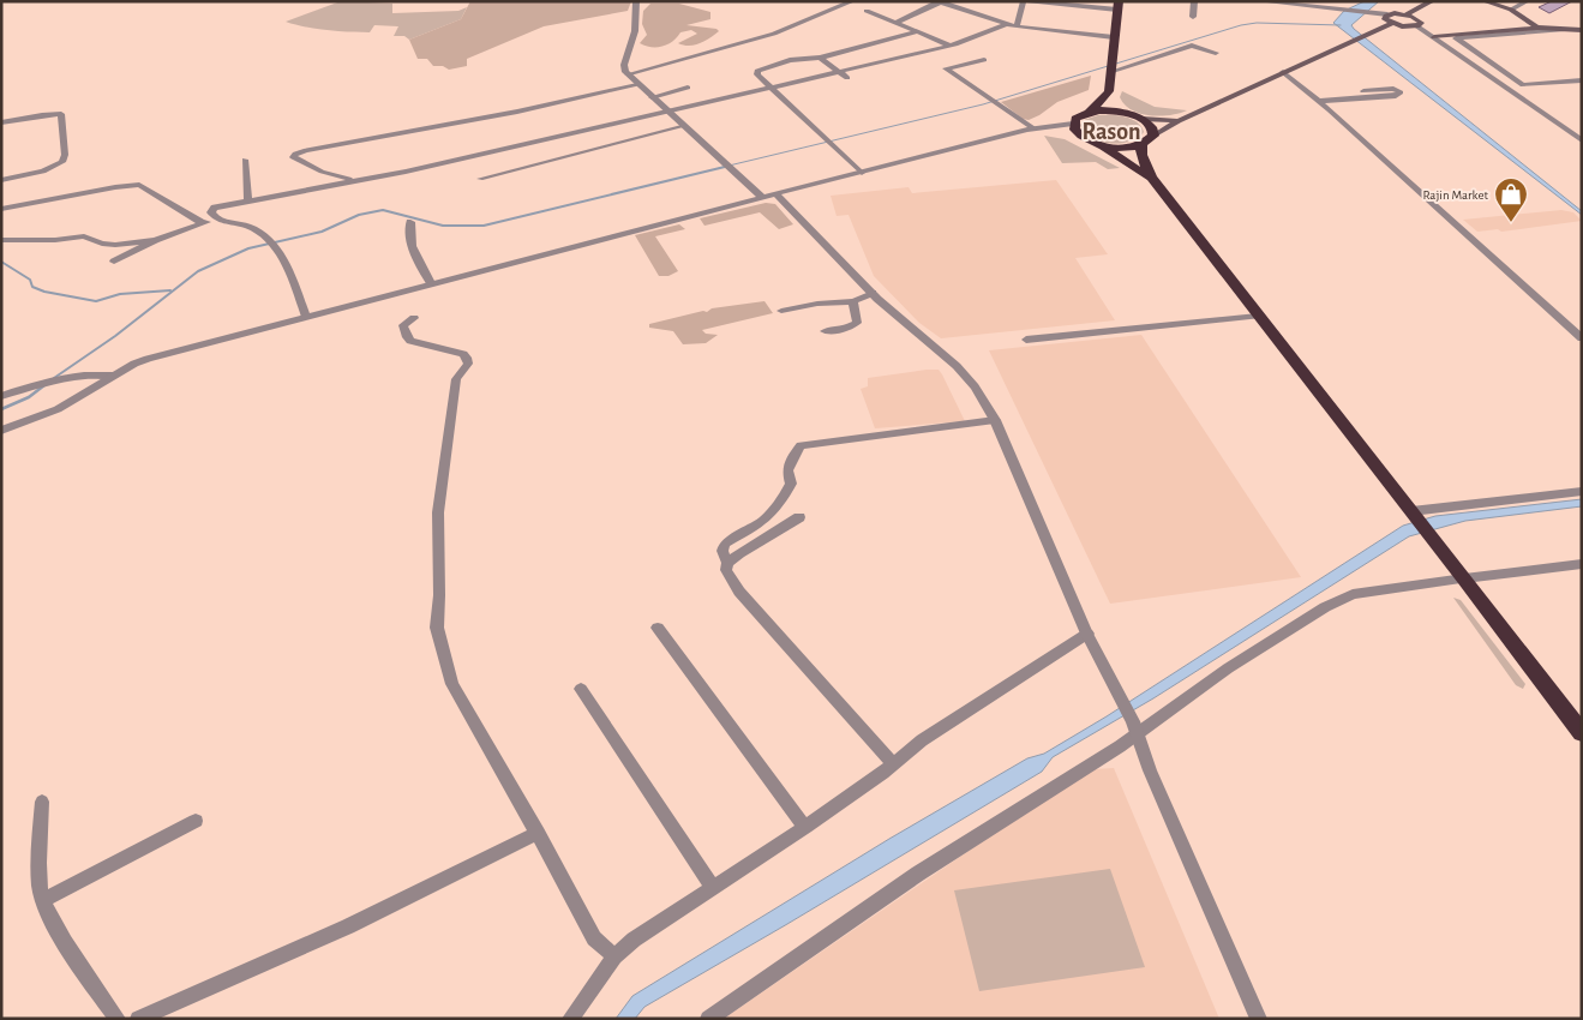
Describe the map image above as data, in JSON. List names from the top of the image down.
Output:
{
  "districts": ["Rason"],
  "places": {
    "shop": ["Rajin Market"]
  }
}
